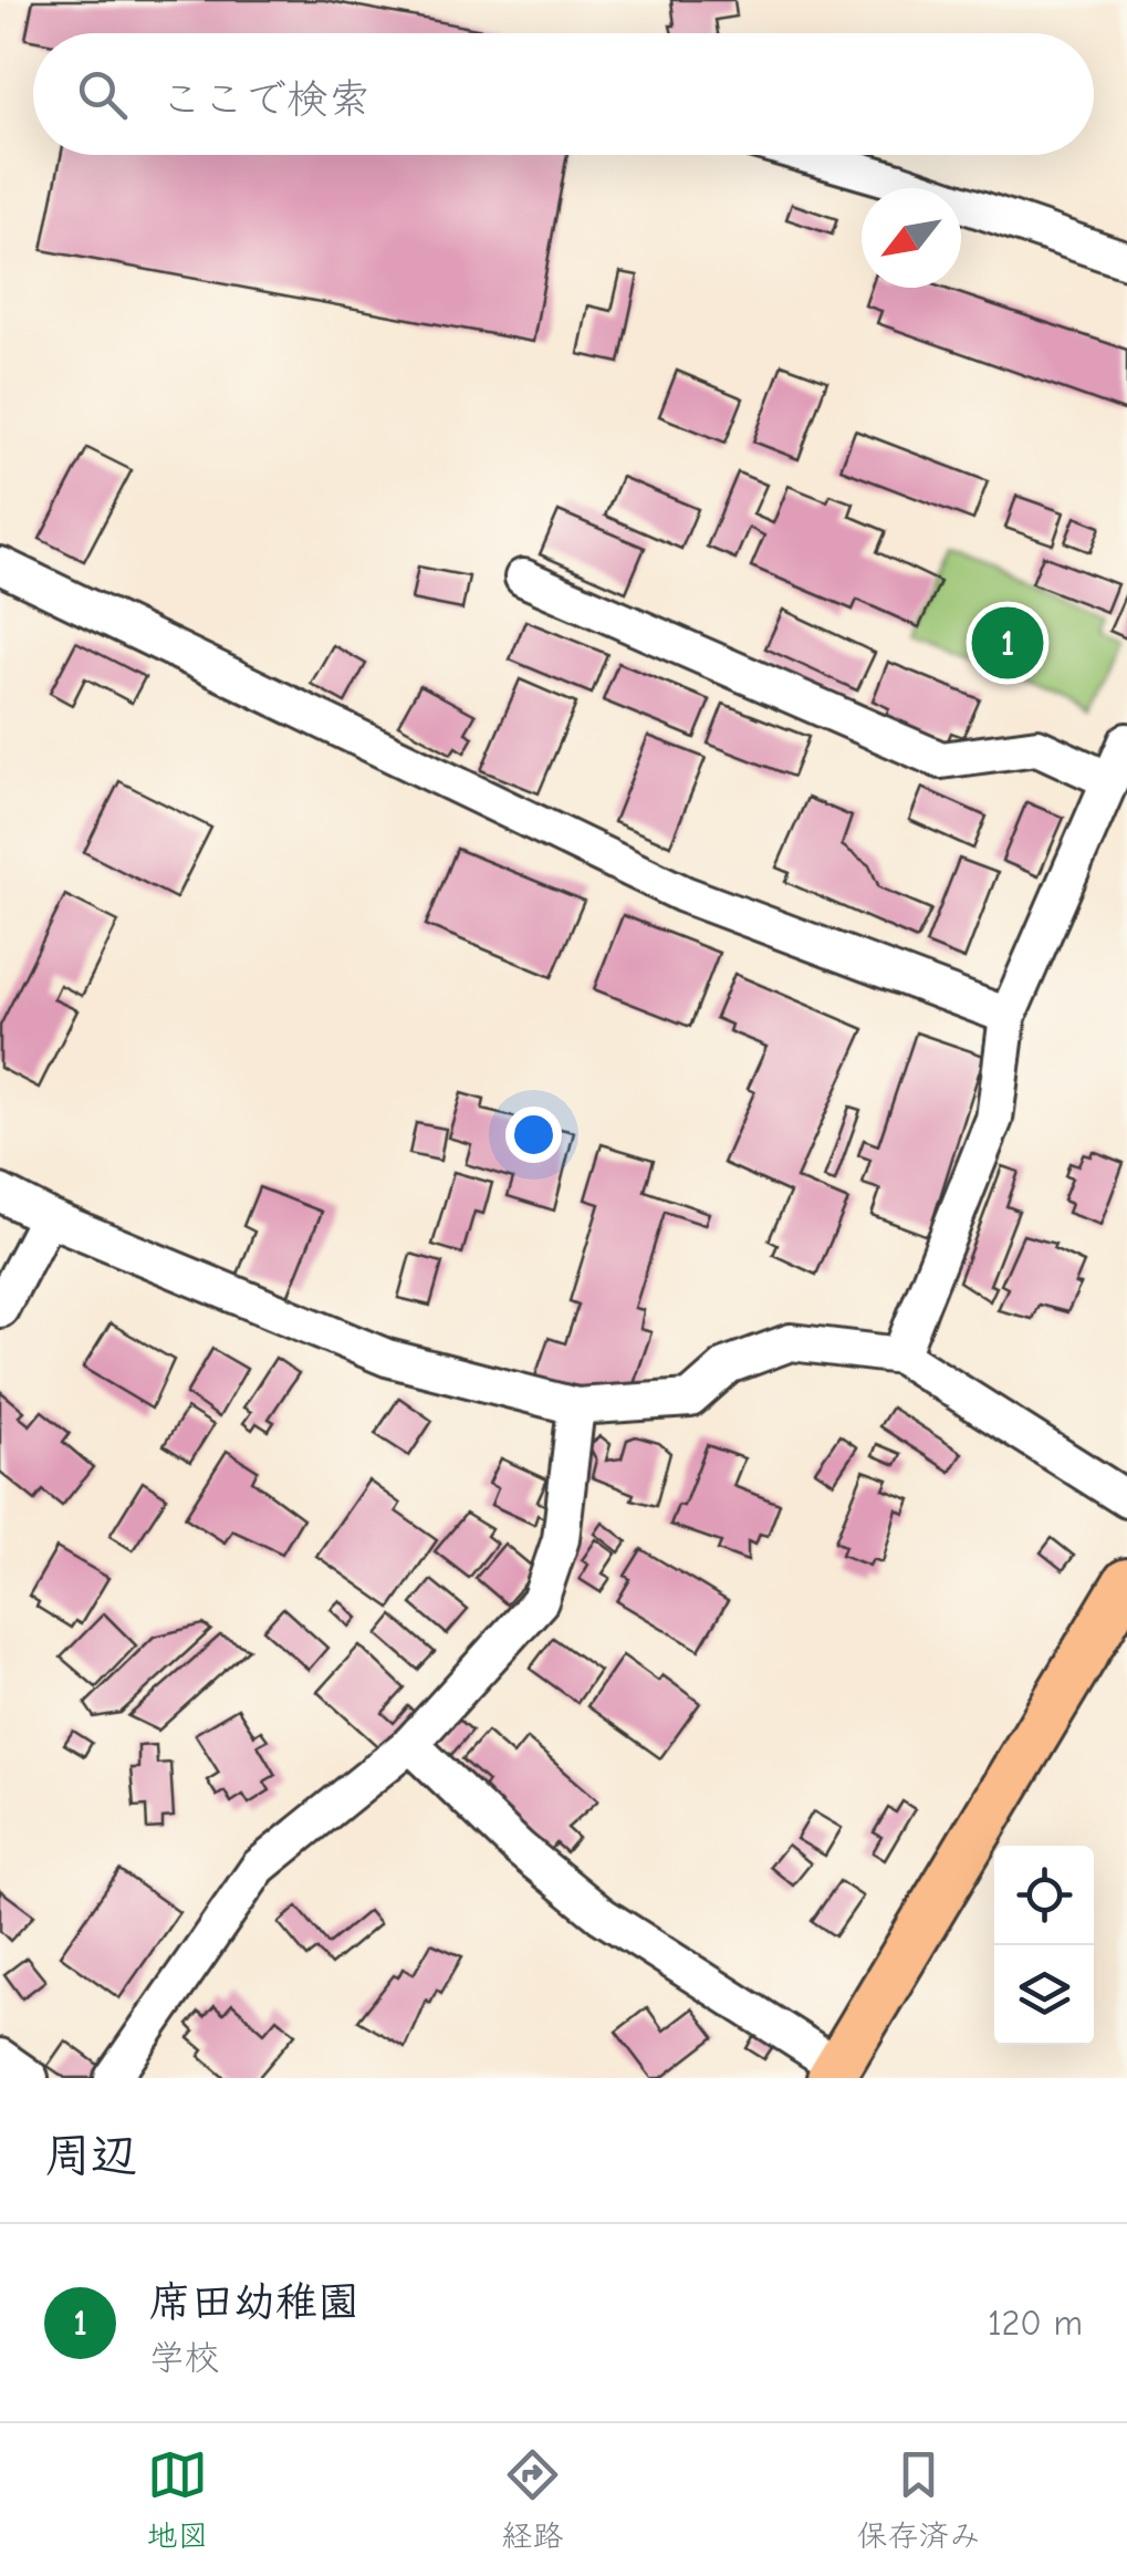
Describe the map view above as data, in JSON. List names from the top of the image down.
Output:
{
  "north": "bottom left",
  "page": {
    "search": "ここで検索",
    "pins": "1",
    "heading": "周辺",
    "list": [
      {
        "mark": "1",
        "name": "席田幼稚園",
        "note": "学校",
        "value": "120 m"
      }
    ],
    "nav": ["地図", "経路", "保存済み"]
  }
}
